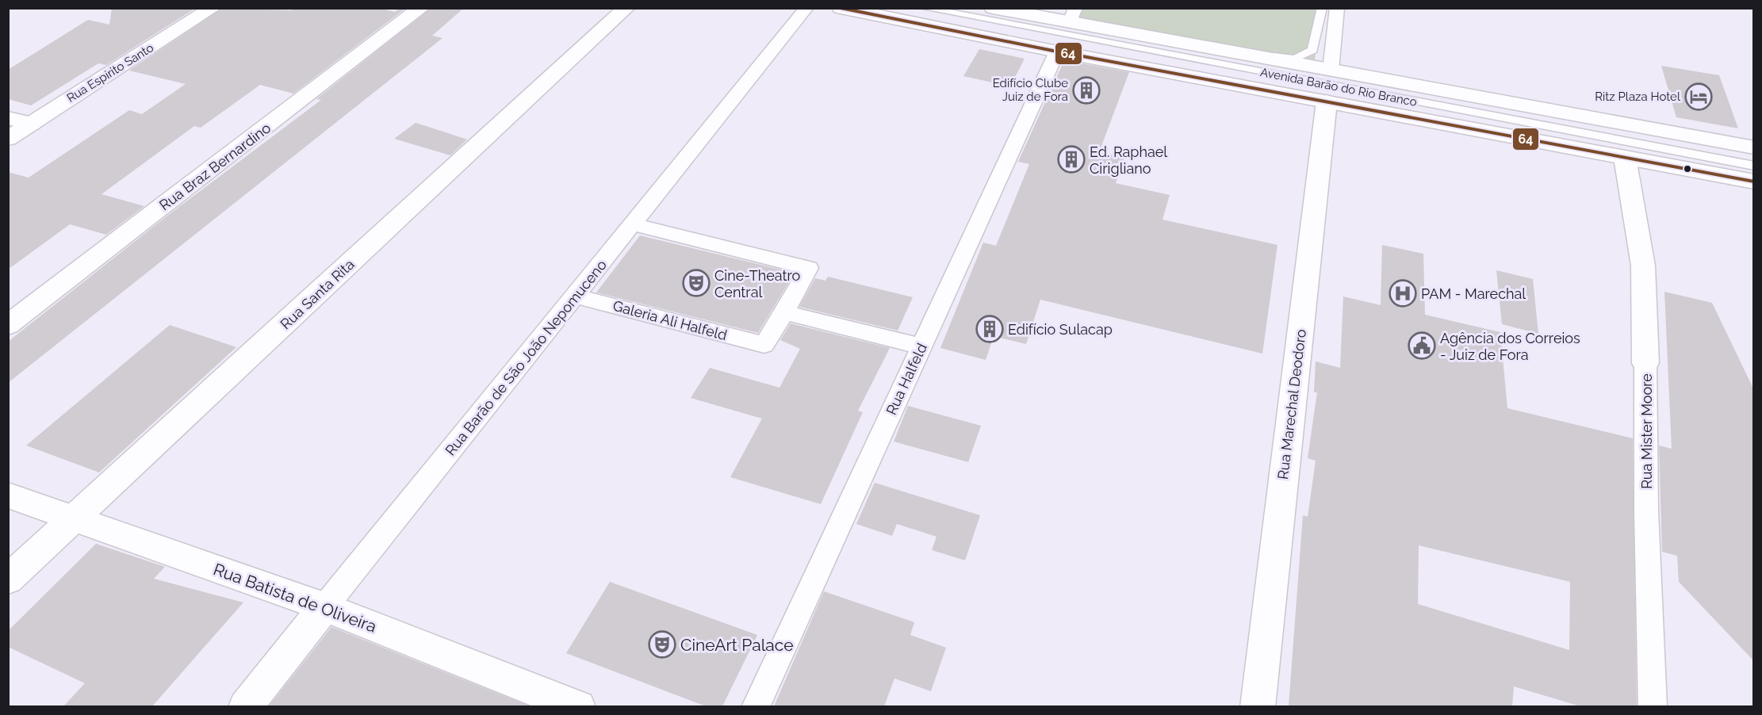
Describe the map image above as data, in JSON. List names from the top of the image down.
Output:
{
  "streets": {
    "street": [
      "Rua Espírito Santo",
      "Avenida Barão do Rio Branco",
      "Rua Braz Bernardino",
      "Rua Santa Rita",
      "Galeria Ali Halfeld",
      "Rua Barão de São João Nepomuceno",
      "Rua Halfeld",
      "Rua Marechal Deodoro",
      "Rua Mister Moore",
      "Rua Batista de Oliveira"
    ]
  },
  "crossings": [
    ["Avenida Barão do Rio Branco", "Rua Halfeld"],
    ["Avenida Barão do Rio Branco", "Rua Marechal Deodoro"],
    ["Avenida Barão do Rio Branco", "Rua Mister Moore"],
    ["Rua Santa Rita", "Rua Batista de Oliveira"],
    ["Galeria Ali Halfeld", "Rua Barão de São João Nepomuceno"],
    ["Rua Barão de São João Nepomuceno", "Rua Batista de Oliveira"]
  ],
  "places": {
    "building": ["Edifício Clube Juiz de Fora", "Ed. Raphael Cirigliano", "Edifício Sulacap"],
    "hotel": ["Ritz Plaza Hotel"],
    "theatre": ["Cine-Theatro Central", "CineArt Palace"],
    "hospital": ["PAM - Marechal"],
    "public building": ["Agência dos Correios - Juiz de Fora"]
  },
  "lines": ["transit line 64"]
}
